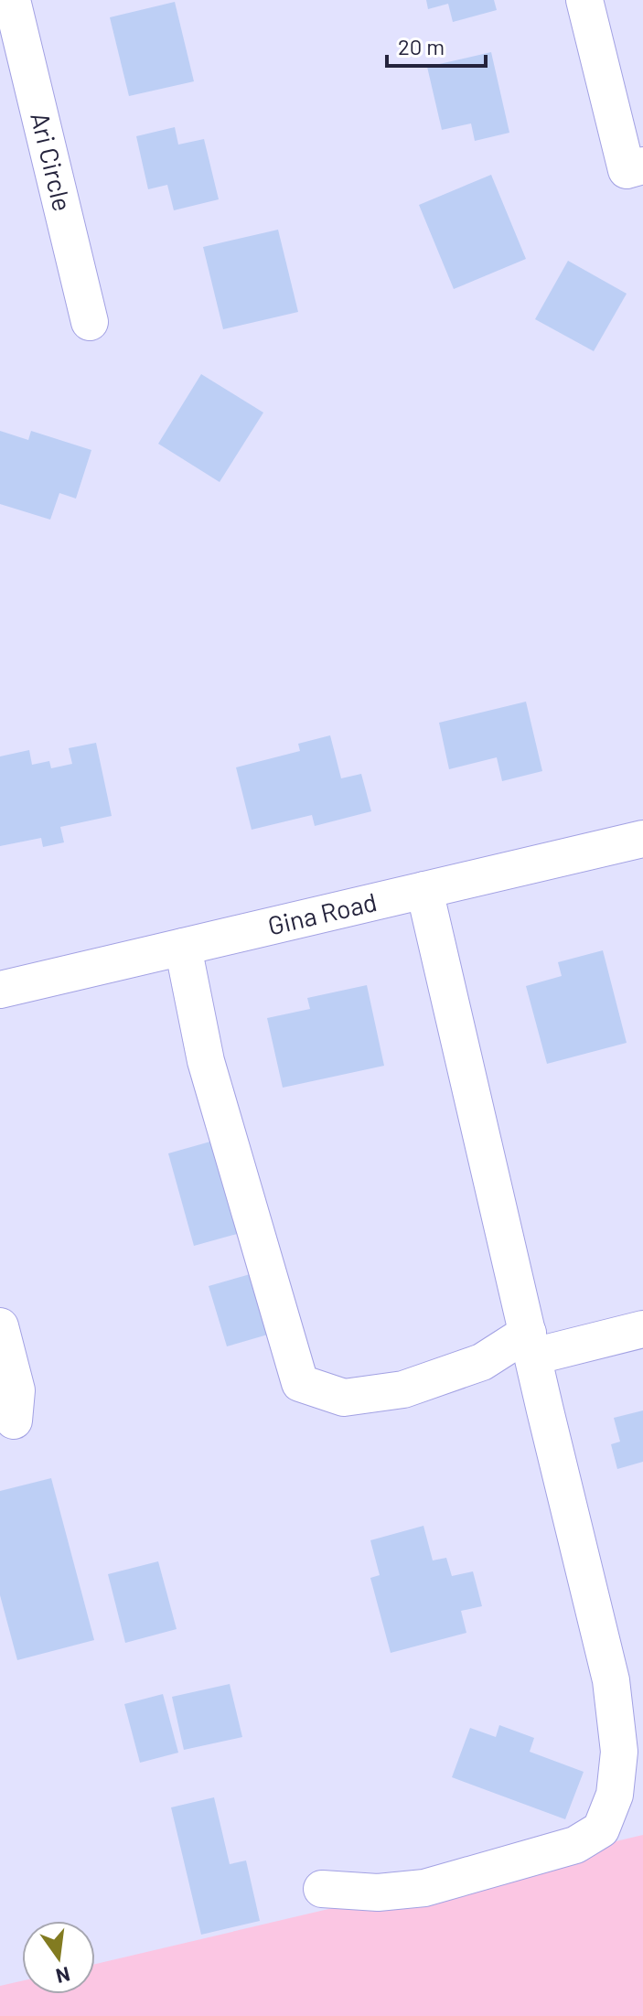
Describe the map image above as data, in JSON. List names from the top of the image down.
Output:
{
  "streets": {
    "street": ["Ari Circle", "Gina Road"]
  },
  "scale_bar": "20 m",
  "north": "bottom"
}
